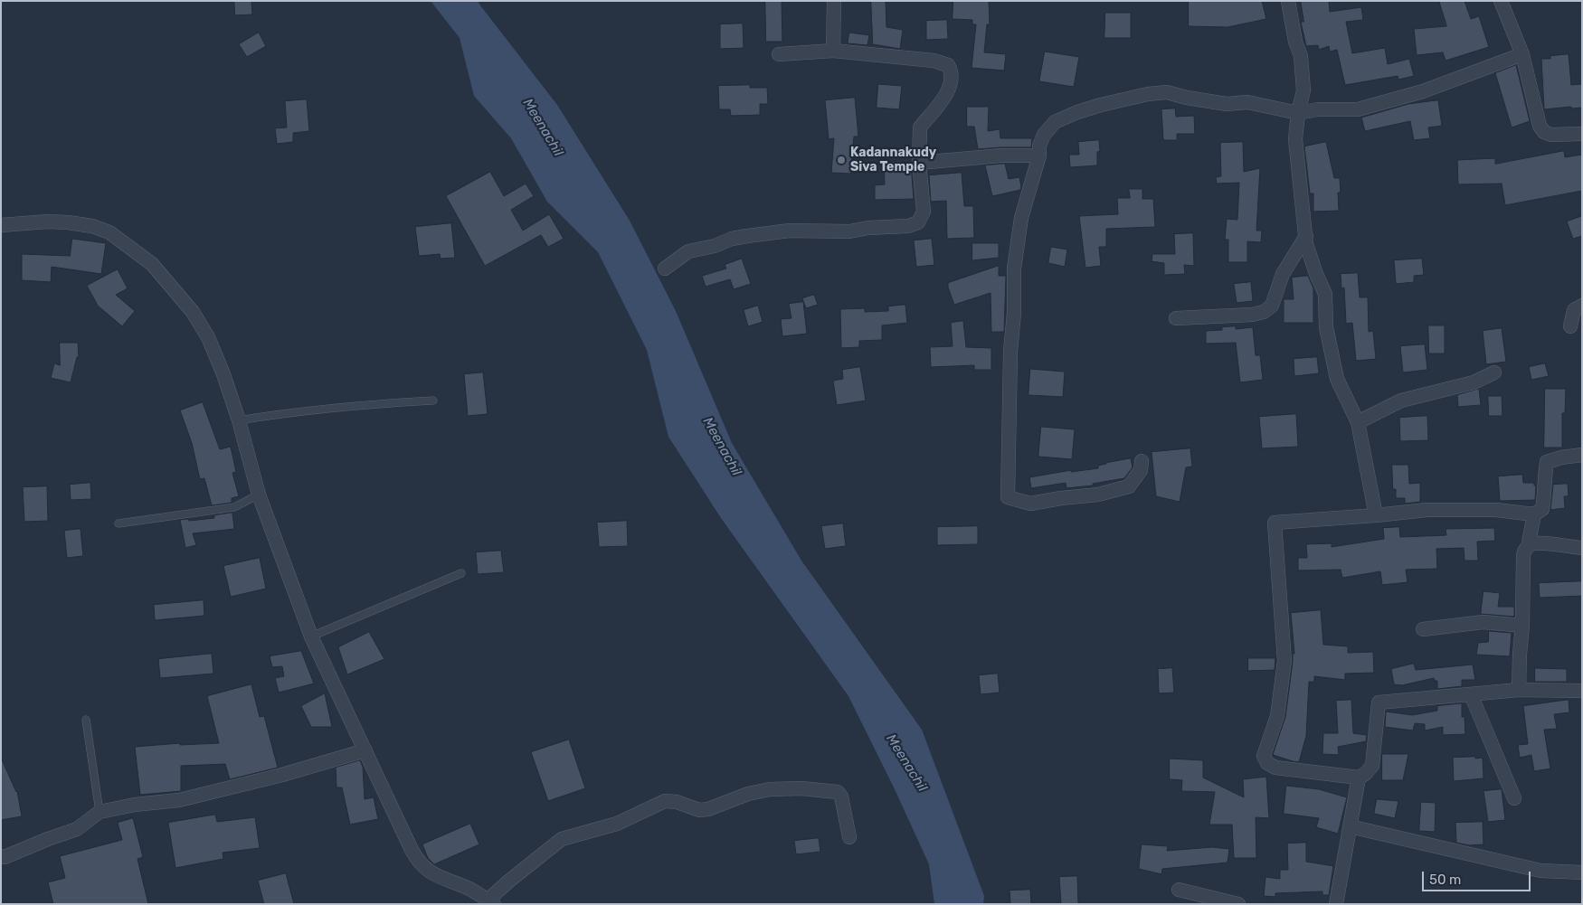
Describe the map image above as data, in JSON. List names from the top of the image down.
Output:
{
  "water": ["Meenachil"],
  "places": ["Kadannakudy Siva Temple"],
  "scale_bar": "50 m"
}
